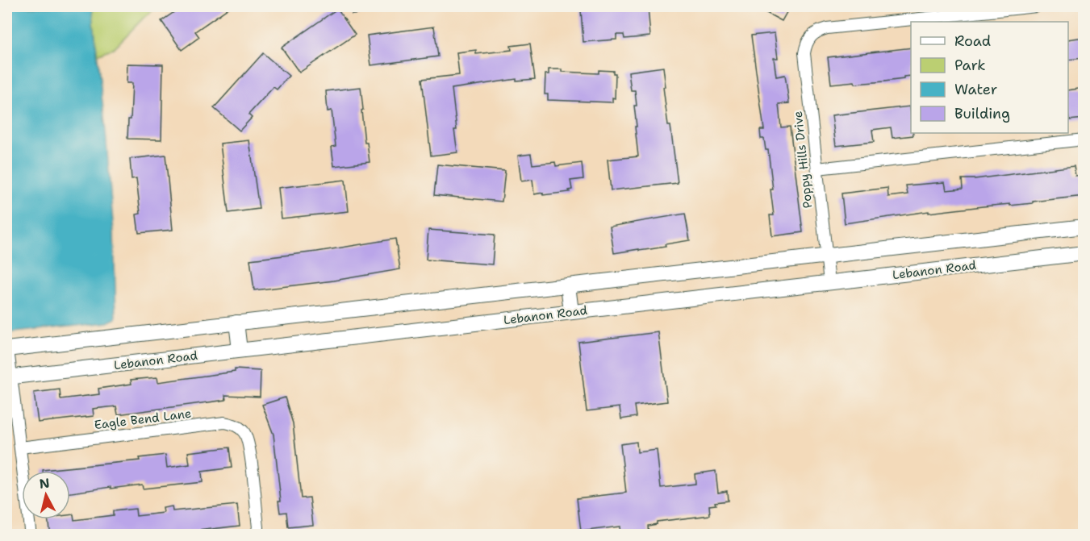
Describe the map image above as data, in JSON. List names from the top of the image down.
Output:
{
  "streets": {
    "main road": ["Lebanon Road"],
    "street": ["Poppy Hills Drive", "Eagle Bend Lane"]
  },
  "crossings": [
    ["Poppy Hills Drive", "Lebanon Road"]
  ],
  "legend": [
    "Road",
    "Park",
    "Water",
    "Building"
  ],
  "north": "top"
}
